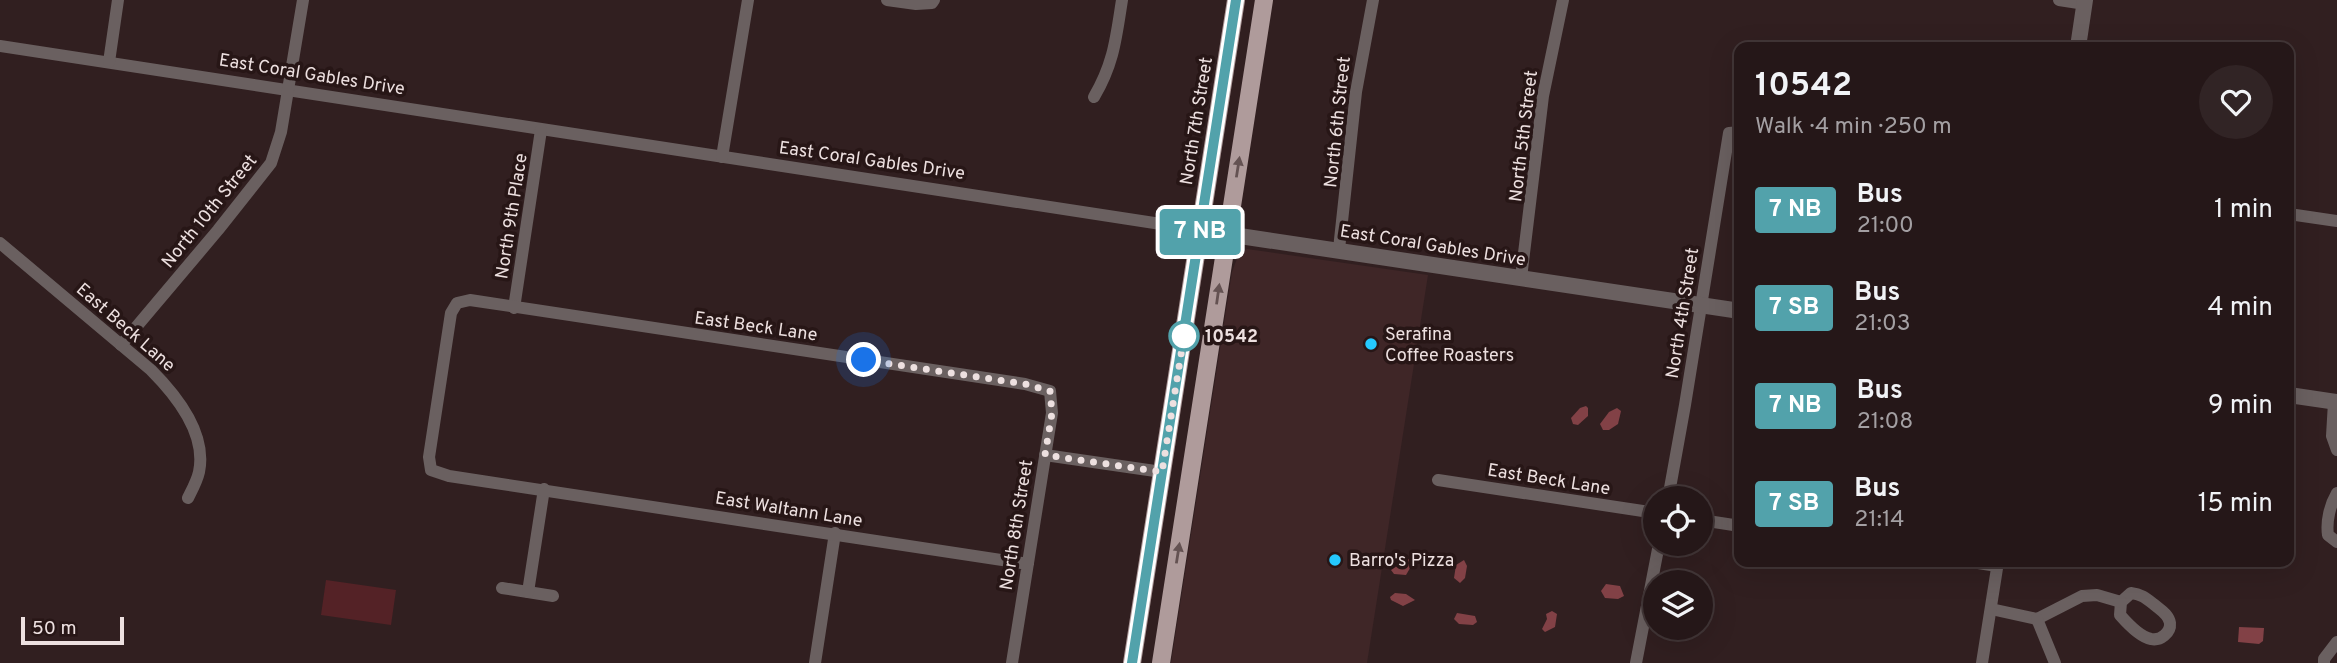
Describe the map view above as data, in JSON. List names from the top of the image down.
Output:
{
  "streets": {
    "main road": ["North 7th Street"],
    "street": [
      "East Coral Gables Drive",
      "North 6th Street",
      "North 5th Street",
      "North 10th Street",
      "North 9th Place",
      "North 4th Street",
      "East Beck Lane",
      "East Waltann Lane",
      "North 8th Street"
    ]
  },
  "crossings": [
    ["East Coral Gables Drive", "North 7th Street"],
    ["East Coral Gables Drive", "North 6th Street"],
    ["East Coral Gables Drive", "North 5th Street"],
    ["East Coral Gables Drive", "North 10th Street"],
    ["East Coral Gables Drive", "North 9th Place"],
    ["East Coral Gables Drive", "North 4th Street"],
    ["North 10th Street", "East Beck Lane"],
    ["North 9th Place", "East Beck Lane"],
    ["East Beck Lane", "East Waltann Lane"],
    ["East Beck Lane", "North 8th Street"],
    ["East Waltann Lane", "North 8th Street"]
  ],
  "places": ["10542", "Serafina Coffee Roasters", "Barro's Pizza"],
  "scale_bar": "50 m",
  "page": {
    "on_map": "7 NB",
    "heading": ["10542", "Walk · 4 min · 250 m"],
    "list": [
      {
        "mark": "7 NB",
        "name": "Bus",
        "note": "21:00",
        "value": "1 min"
      },
      {
        "mark": "7 SB",
        "name": "Bus",
        "note": "21:03",
        "value": "4 min"
      },
      {
        "mark": "7 NB",
        "name": "Bus",
        "note": "21:08",
        "value": "9 min"
      },
      {
        "mark": "7 SB",
        "name": "Bus",
        "note": "21:14",
        "value": "15 min"
      }
    ],
    "scale": "50 m"
  }
}
